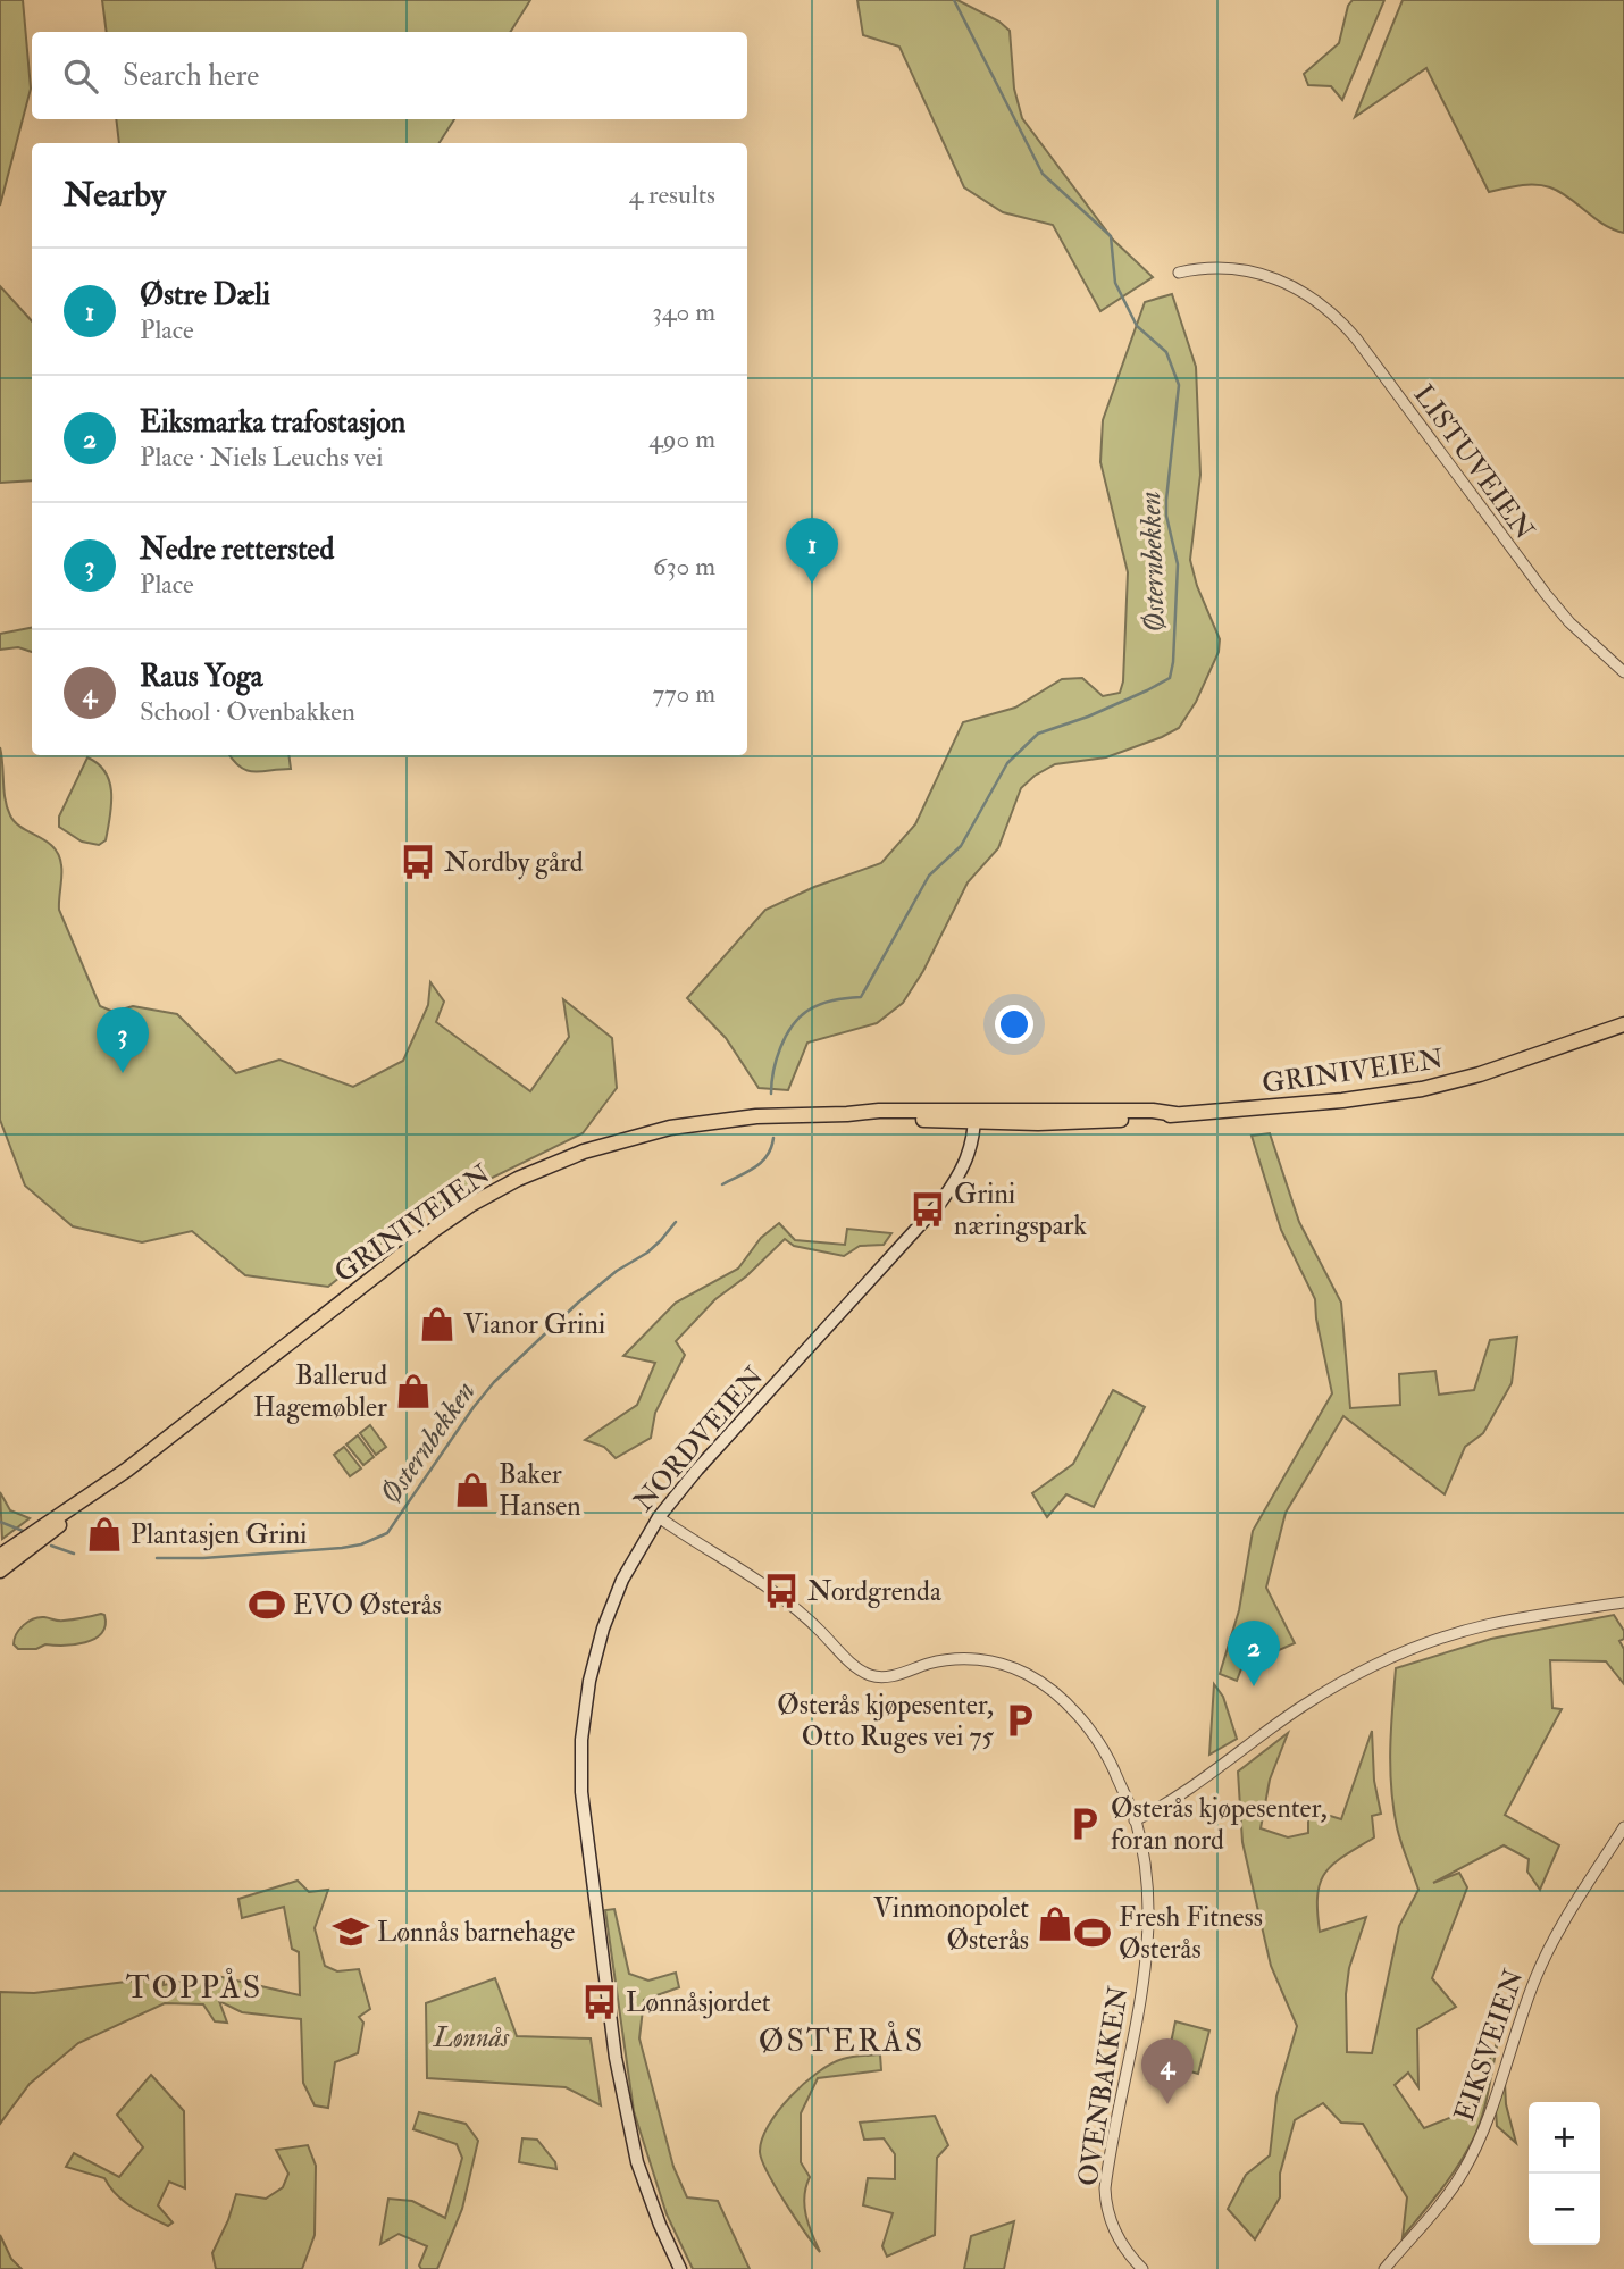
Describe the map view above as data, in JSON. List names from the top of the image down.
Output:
{
  "streets": {
    "main road": ["GRINIVEIEN", "NORDVEIEN"],
    "street": ["LISTUVEIEN", "EIKSVEIEN", "OVENBAKKEN"]
  },
  "crossings": [
    ["GRINIVEIEN", "NORDVEIEN"],
    ["NORDVEIEN", "OVENBAKKEN"]
  ],
  "districts": ["TOPPÅS", "ØSTERÅS"],
  "water": ["Østernbekken"],
  "parks": ["Lønnås"],
  "places": {
    "bus stop": [
      "Nordby gård",
      "Grini næringspark",
      "Nordgrenda",
      "Lønnåsjordet"
    ],
    "shop": [
      "Vianor Grini",
      "Ballerud Hagemøbler",
      "Baker Hansen",
      "Plantasjen Grini",
      "Vinmonopolet Østerås"
    ],
    "sports": ["EVO Østerås", "Fresh Fitness Østerås"],
    "parking": ["Østerås kjøpesenter, Otto Ruges vei 75", "Østerås kjøpesenter, foran nord"],
    "school or university": ["Lønnås barnehage"]
  },
  "page": {
    "search": "Search here",
    "heading": ["Nearby", "4 results"],
    "list": [
      {
        "mark": "1",
        "name": "Østre Dæli",
        "note": "Place",
        "value": "340 m"
      },
      {
        "mark": "2",
        "name": "Eiksmarka trafostasjon",
        "note": "Place · Niels Leuchs vei",
        "value": "490 m"
      },
      {
        "mark": "3",
        "name": "Nedre rettersted",
        "note": "Place",
        "value": "630 m"
      },
      {
        "mark": "4",
        "name": "Raus Yoga",
        "note": "School · Ovenbakken",
        "value": "770 m"
      }
    ],
    "pins": [
      "1",
      "3",
      "2",
      "4"
    ],
    "map_buttons": ["+", "−"]
  }
}
